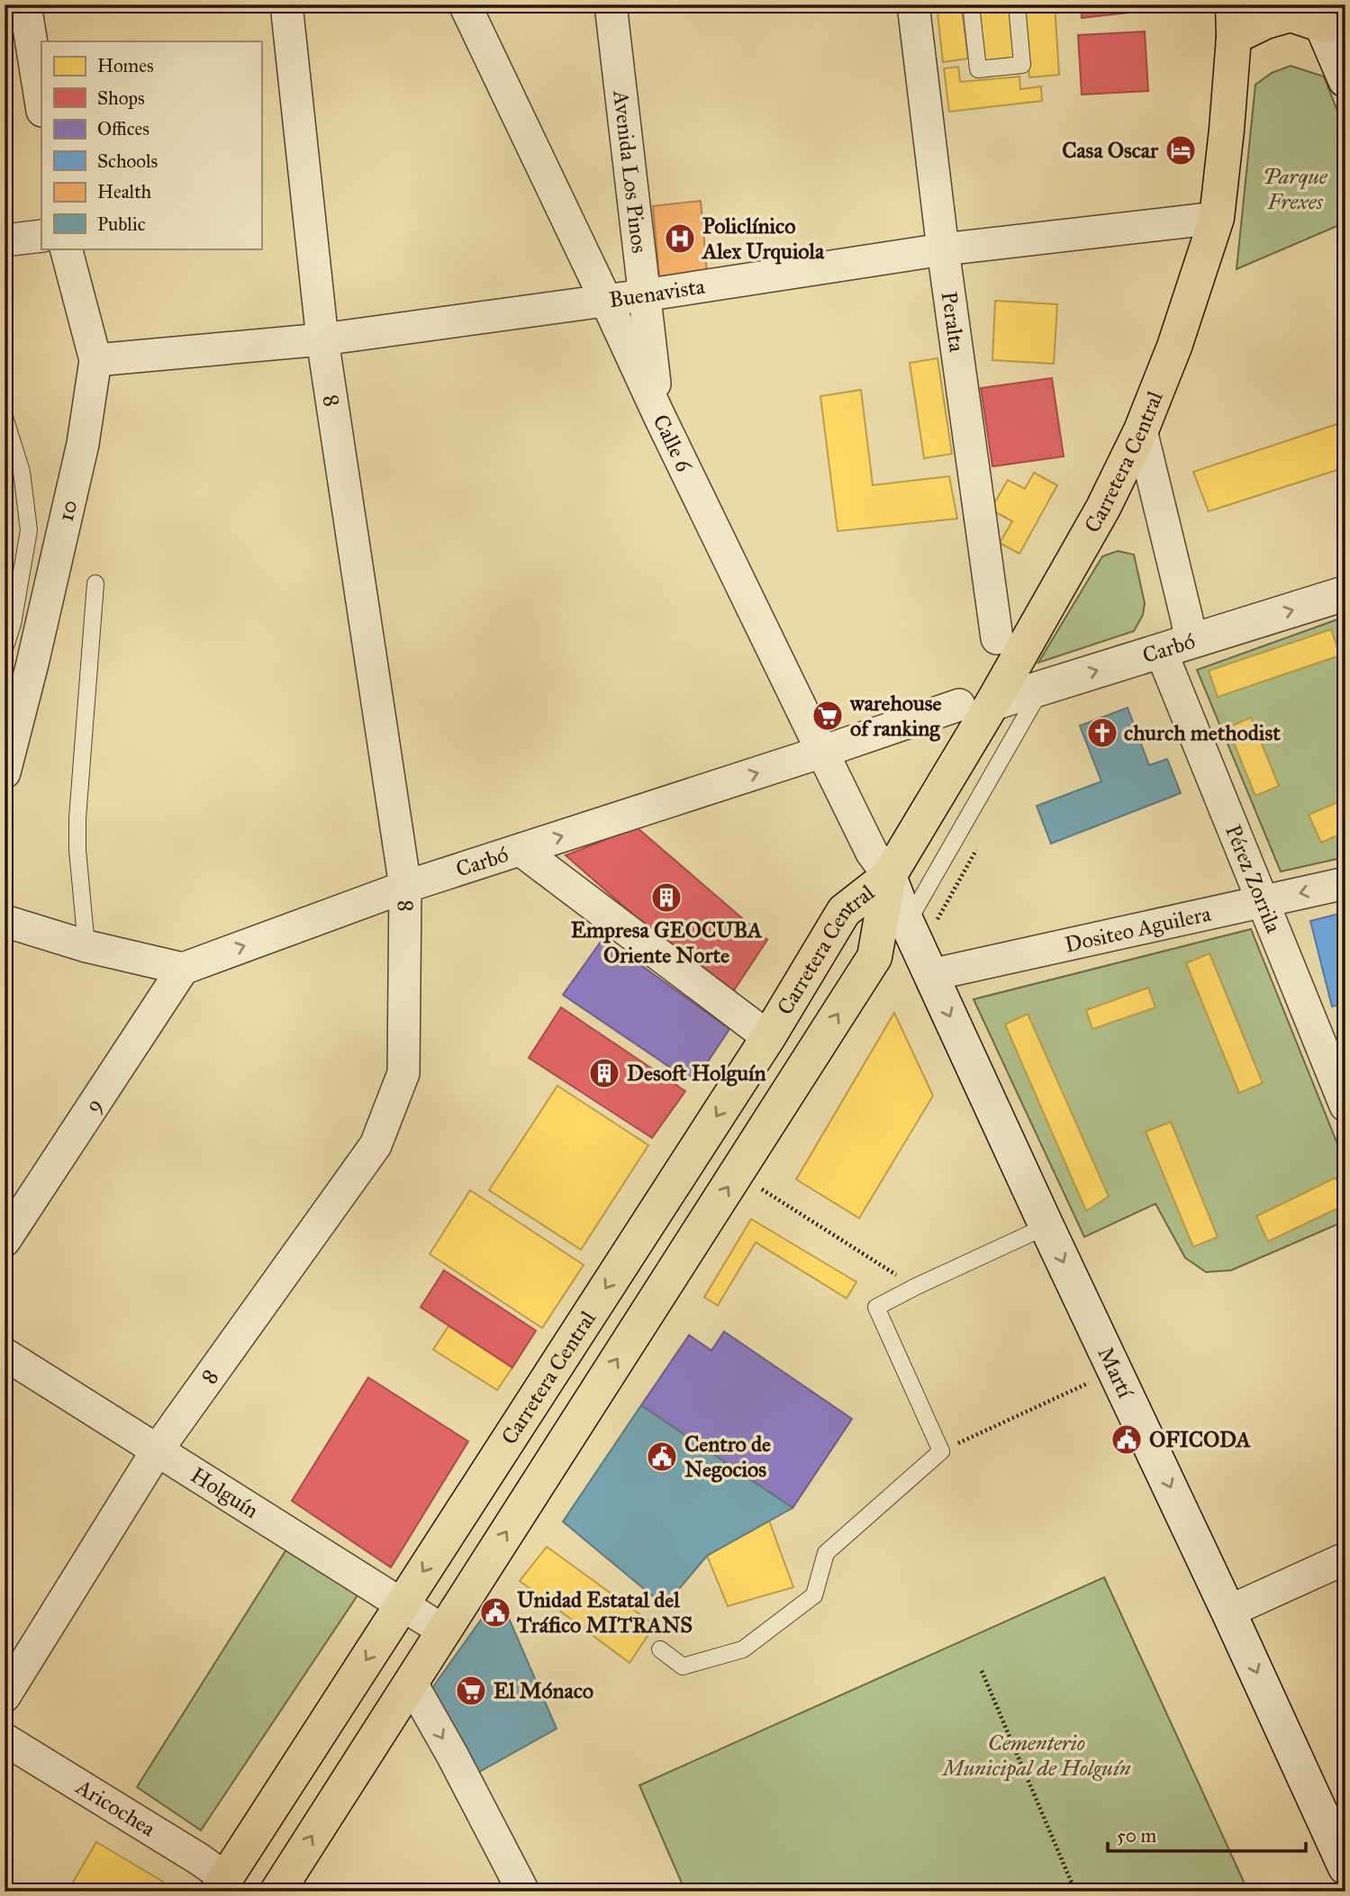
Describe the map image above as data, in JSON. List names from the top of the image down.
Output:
{
  "streets": {
    "main road": ["Carretera Central", "Carbó", "Martí"],
    "street": [
      "Avenida Los Pinos",
      "Buenavista",
      "Peralta",
      "8",
      "Calle 6",
      "10",
      "Pérez Zorrila",
      "Dositeo Aguilera",
      "9",
      "Holguín",
      "Aricochea"
    ]
  },
  "crossings": [
    ["Avenida Los Pinos", "Buenavista"],
    ["Avenida Los Pinos", "Calle 6"],
    ["Buenavista", "Peralta"],
    ["Buenavista", "8"],
    ["Buenavista", "Calle 6"],
    ["Buenavista", "Carretera Central"],
    ["Buenavista", "10"],
    ["8", "Carbó"],
    ["8", "Holguín"],
    ["Calle 6", "Carretera Central"],
    ["Calle 6", "Carbó"],
    ["Calle 6", "Martí"],
    ["Carretera Central", "Carbó"],
    ["Carretera Central", "Pérez Zorrila"],
    ["Carretera Central", "Martí"],
    ["Carretera Central", "Holguín"],
    ["Carretera Central", "Aricochea"],
    ["Carbó", "Pérez Zorrila"],
    ["Carbó", "9"],
    ["Pérez Zorrila", "Dositeo Aguilera"],
    ["Dositeo Aguilera", "Martí"]
  ],
  "one_way": ["Carbó", "Martí"],
  "parks": ["Parque Frexes", "Cementerio Municipal de Holguín"],
  "places": {
    "hotel": ["Casa Oscar"],
    "hospital": ["Policlínico Alex Urquiola"],
    "supermarket": ["warehouse of ranking", "El Mónaco"],
    "church": ["church methodist"],
    "building": ["Empresa GEOCUBA Oriente Norte", "Desoft Holguín"],
    "public building": ["OFICODA", "Centro de Negocios", "Unidad Estatal del Tráfico MITRANS"]
  },
  "legend": [
    "Homes",
    "Shops",
    "Offices",
    "Schools",
    "Health",
    "Public"
  ],
  "scale_bar": "50 m"
}
